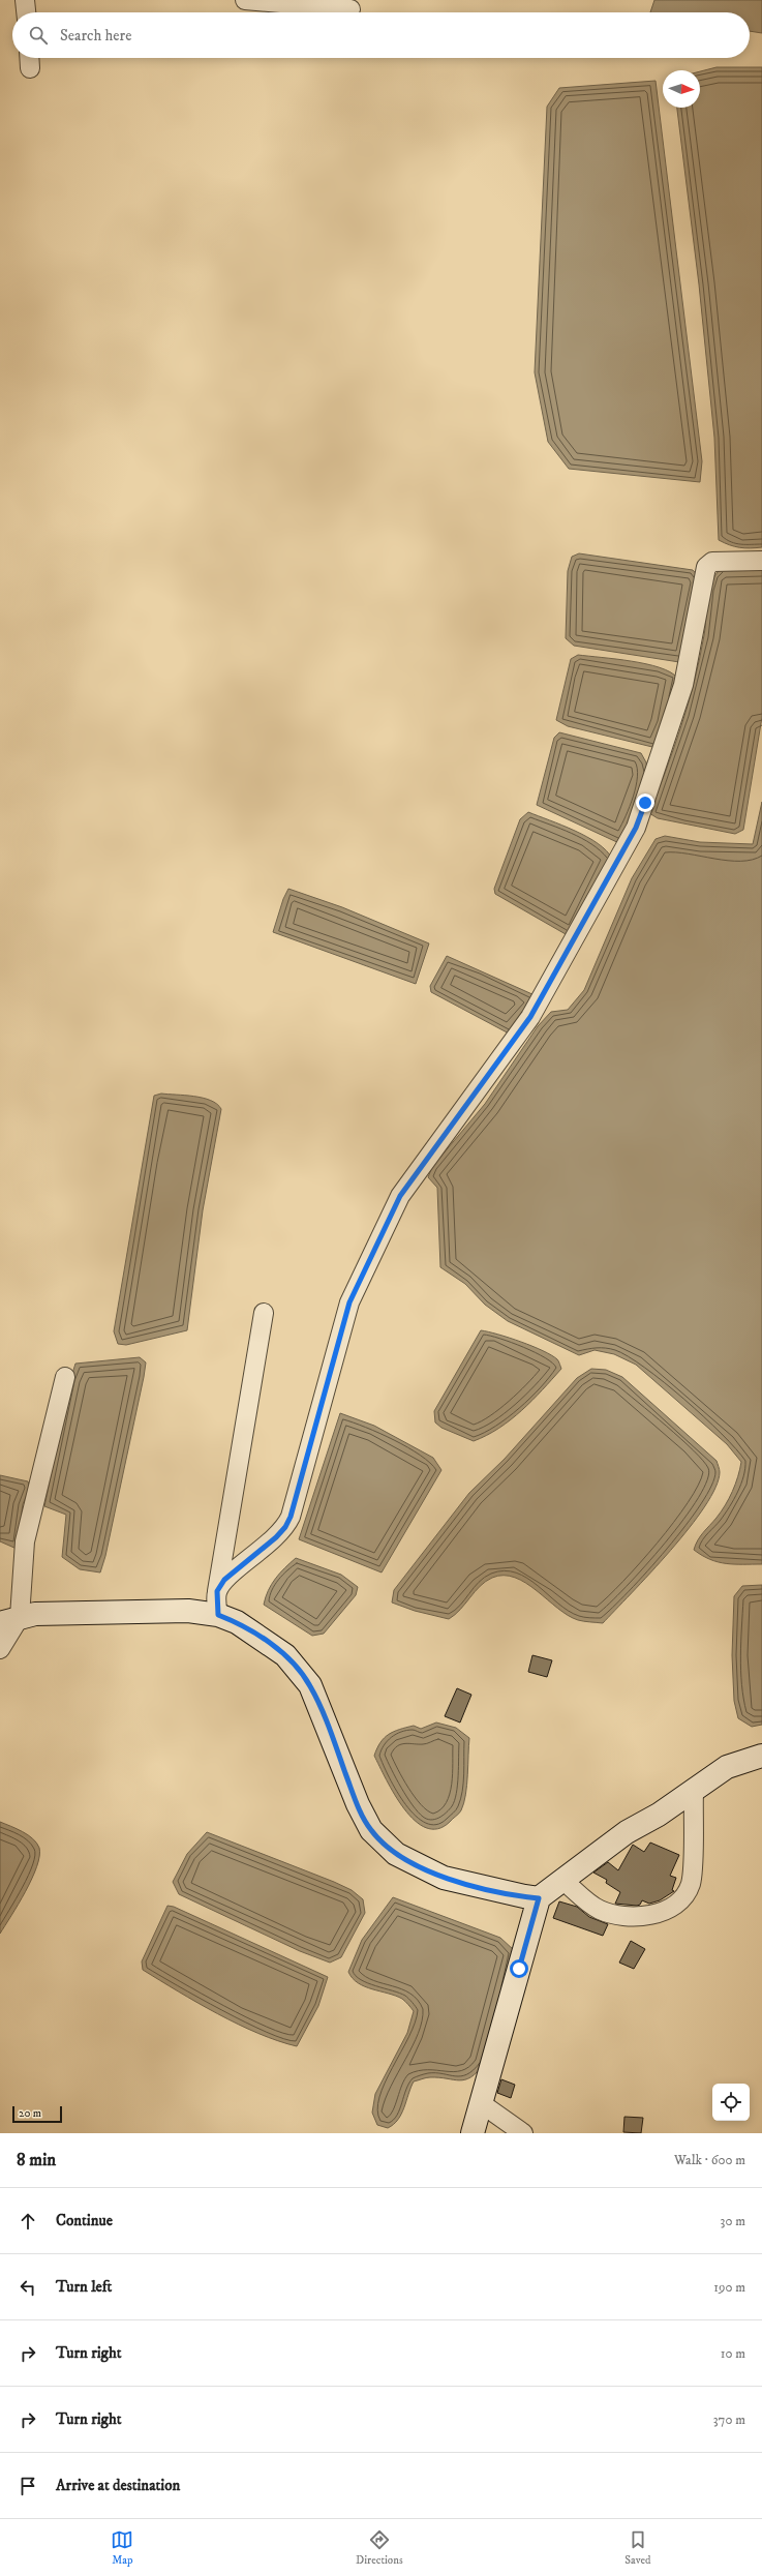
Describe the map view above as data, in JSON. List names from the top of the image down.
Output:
{
  "scale_bar": "20 m",
  "north": "right",
  "page": {
    "search": "Search here",
    "scale": "20 m",
    "heading": ["8 min", "Walk · 600 m"],
    "list": [
      ["Continue", "30 m"],
      ["Turn left", "190 m"],
      ["Turn right", "10 m"],
      ["Turn right", "370 m"],
      "Arrive at destination"
    ],
    "nav": ["Map", "Directions", "Saved"]
  }
}
